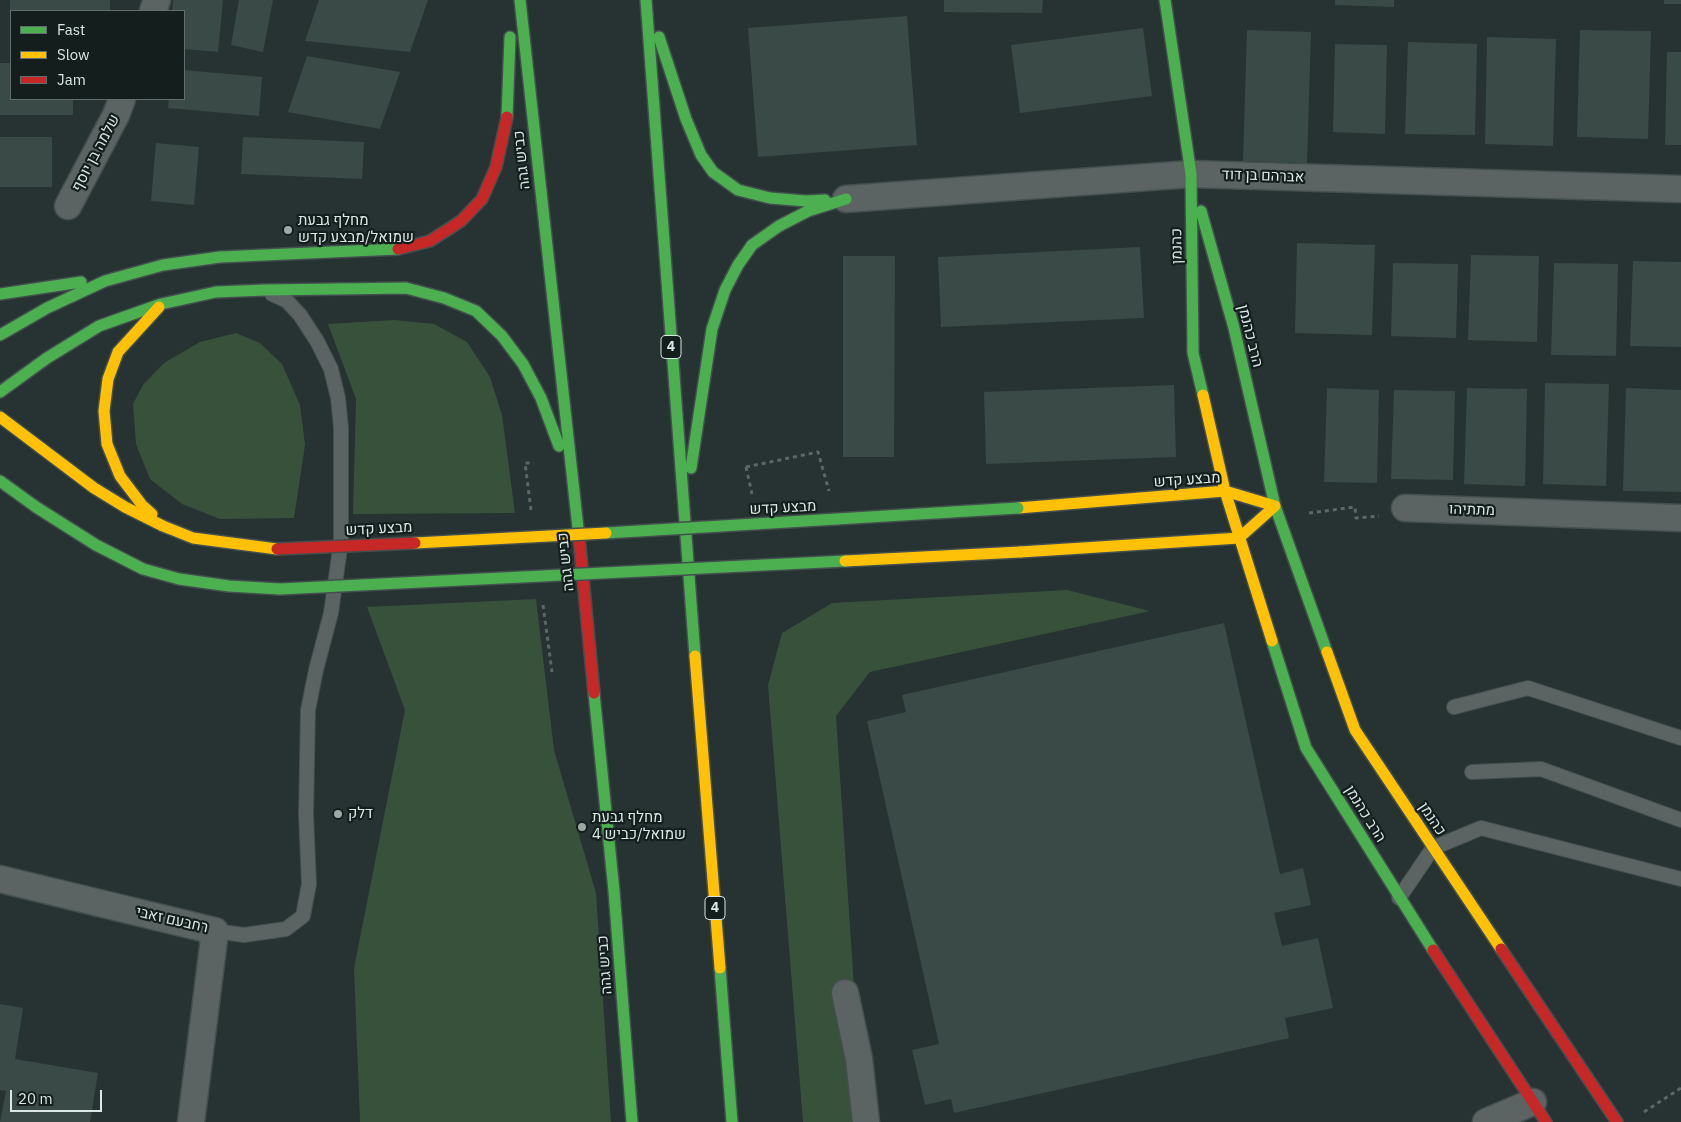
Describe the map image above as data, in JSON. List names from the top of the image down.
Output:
{
  "streets": {
    "main road": [
      "כביש גהה",
      "כהנמן",
      "הרב כהנמן",
      "4",
      "מבצע קדש"
    ],
    "street": [
      "שלמה בן יוסף",
      "אברהם בן דוד",
      "מתתיהו",
      "רחבעם זאבי"
    ]
  },
  "crossings": [
    ["אברהם בן דוד", "כהנמן"],
    ["אברהם בן דוד", "הרב כהנמן"],
    ["כהנמן", "הרב כהנמן"],
    ["כהנמן", "מבצע קדש"],
    ["הרב כהנמן", "מבצע קדש"]
  ],
  "places": ["מחלף גבעת שמואל/מבצע קדש", "דלק", "מחלף גבעת שמואל/כביש 4"],
  "legend": ["Fast", "Slow", "Jam"],
  "scale_bar": "20 m"
}
